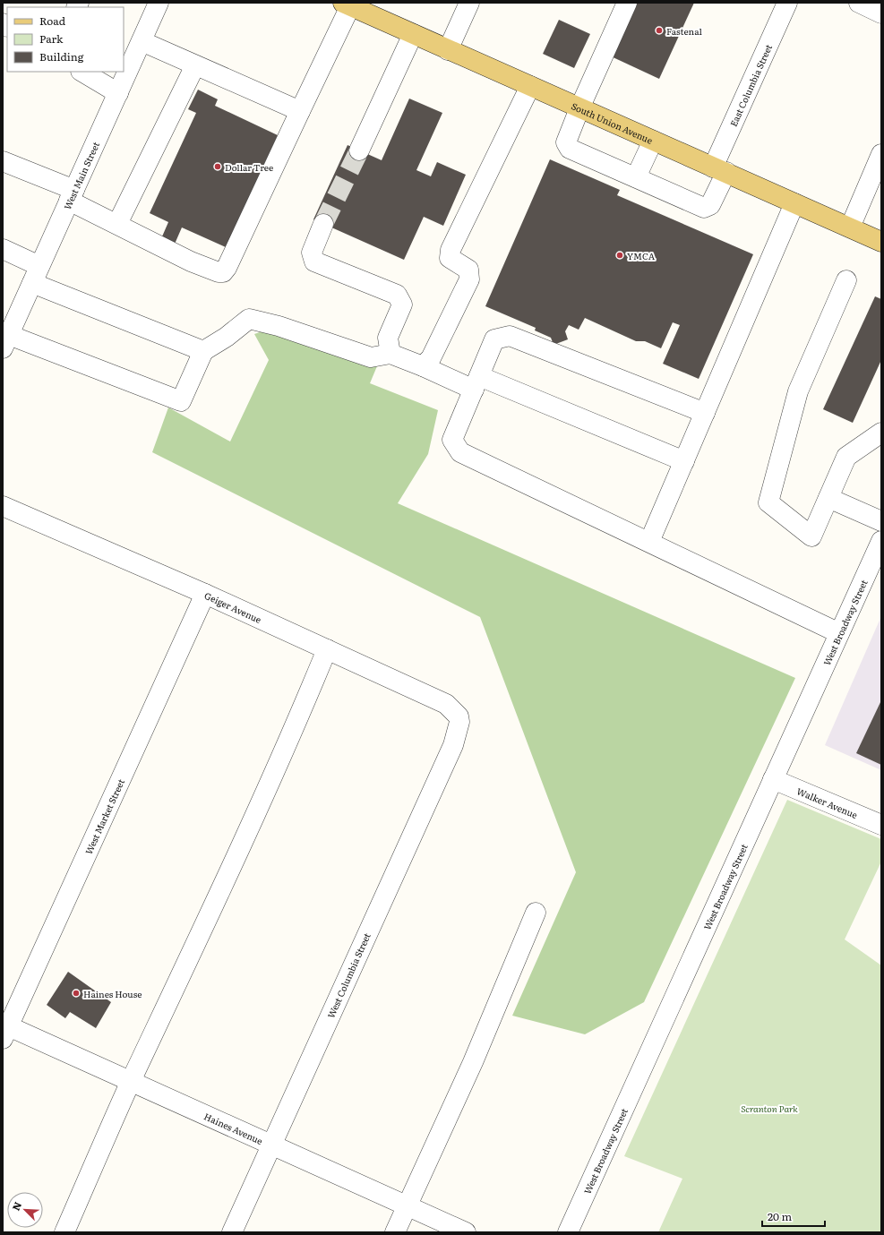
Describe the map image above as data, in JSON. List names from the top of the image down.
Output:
{
  "streets": {
    "main road": ["South Union Avenue"],
    "street": [
      "East Columbia Street",
      "West Main Street",
      "Geiger Avenue",
      "West Broadway Street",
      "Walker Avenue",
      "West Market Street",
      "West Columbia Street",
      "Haines Avenue"
    ]
  },
  "crossings": [
    ["East Columbia Street", "South Union Avenue"],
    ["Geiger Avenue", "West Market Street"],
    ["Geiger Avenue", "West Columbia Street"],
    ["West Broadway Street", "Walker Avenue"],
    ["West Market Street", "Haines Avenue"],
    ["West Columbia Street", "Haines Avenue"]
  ],
  "parks": ["Scranton Park"],
  "places": [
    "Fastenal",
    "Dollar Tree",
    "YMCA",
    "Haines House"
  ],
  "legend": ["Road", "Park", "Building"],
  "scale_bar": "20 m",
  "north": "top left"
}
